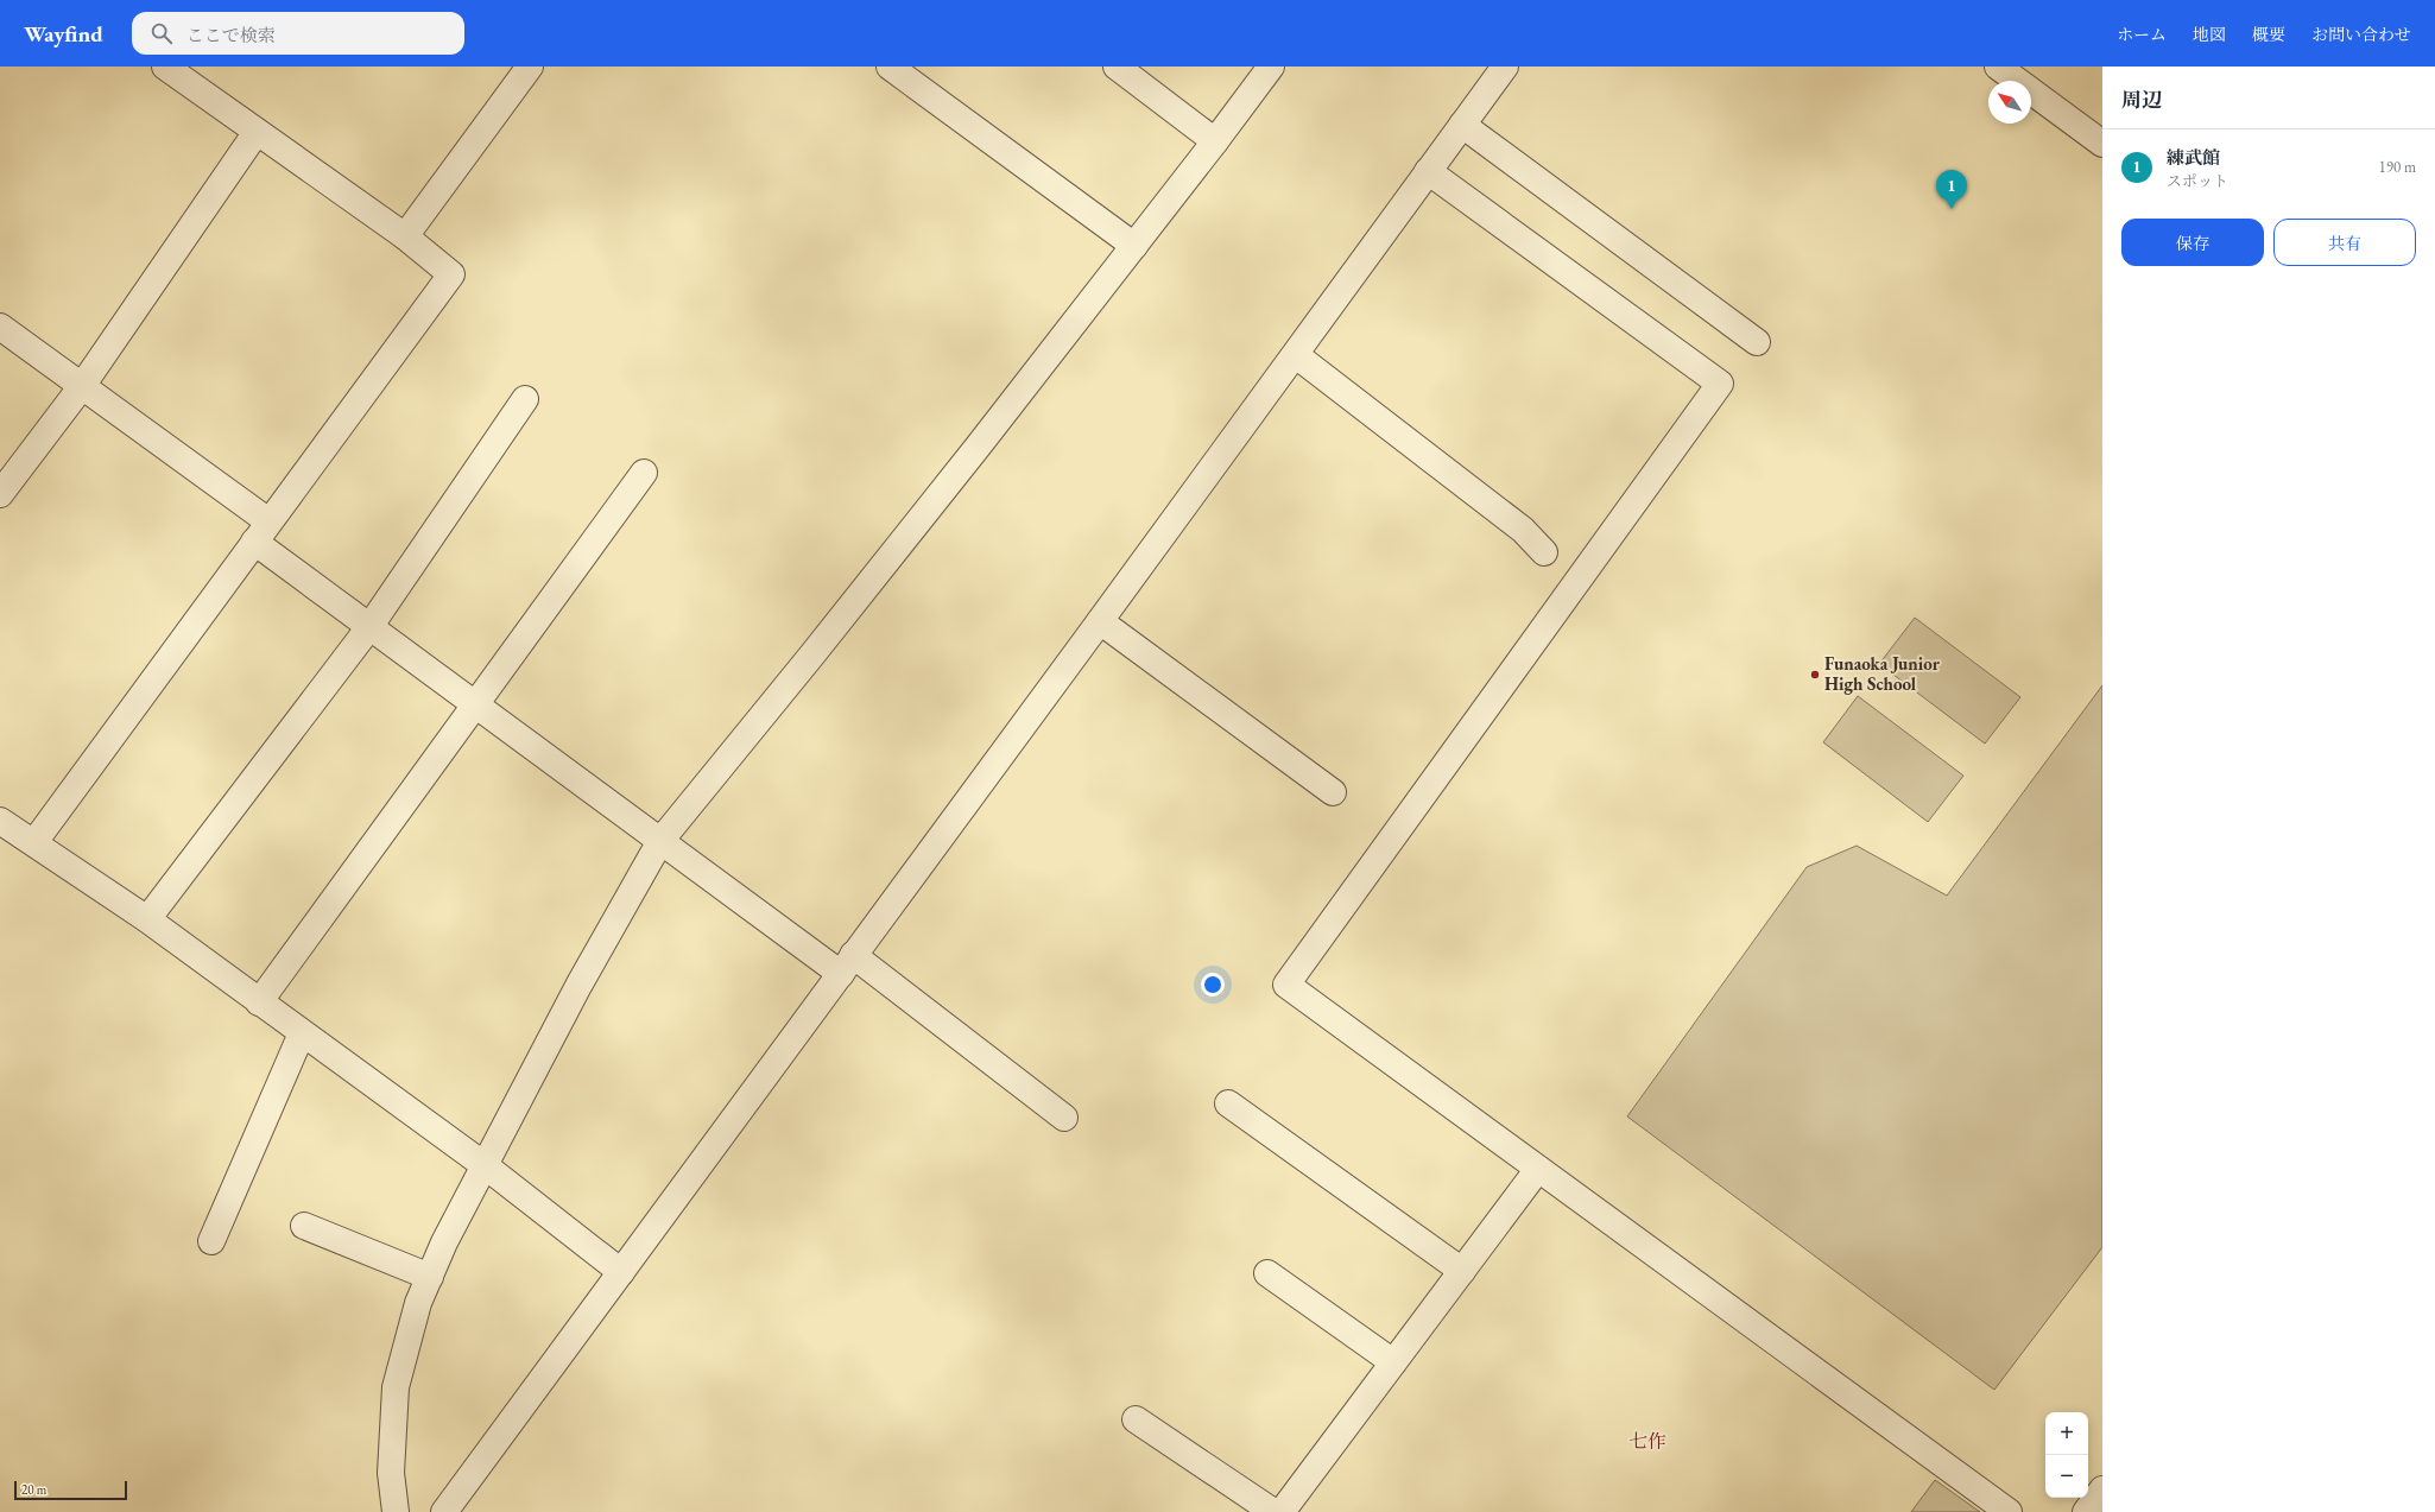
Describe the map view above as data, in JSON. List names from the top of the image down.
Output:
{
  "districts": ["七作"],
  "places": ["Funaoka Junior High School"],
  "scale_bar": "20 m",
  "north": "top left",
  "page": {
    "header": "Wayfind",
    "search": "ここで検索",
    "nav": [
      "ホーム",
      "地図",
      "概要",
      "お問い合わせ"
    ],
    "heading": "周辺",
    "list": [
      {
        "mark": "1",
        "name": "練武館",
        "note": "スポット",
        "value": "190 m"
      }
    ],
    "pins": "1",
    "buttons": ["保存", "共有"],
    "map_buttons": ["+", "−"],
    "scale": "20 m"
  }
}
